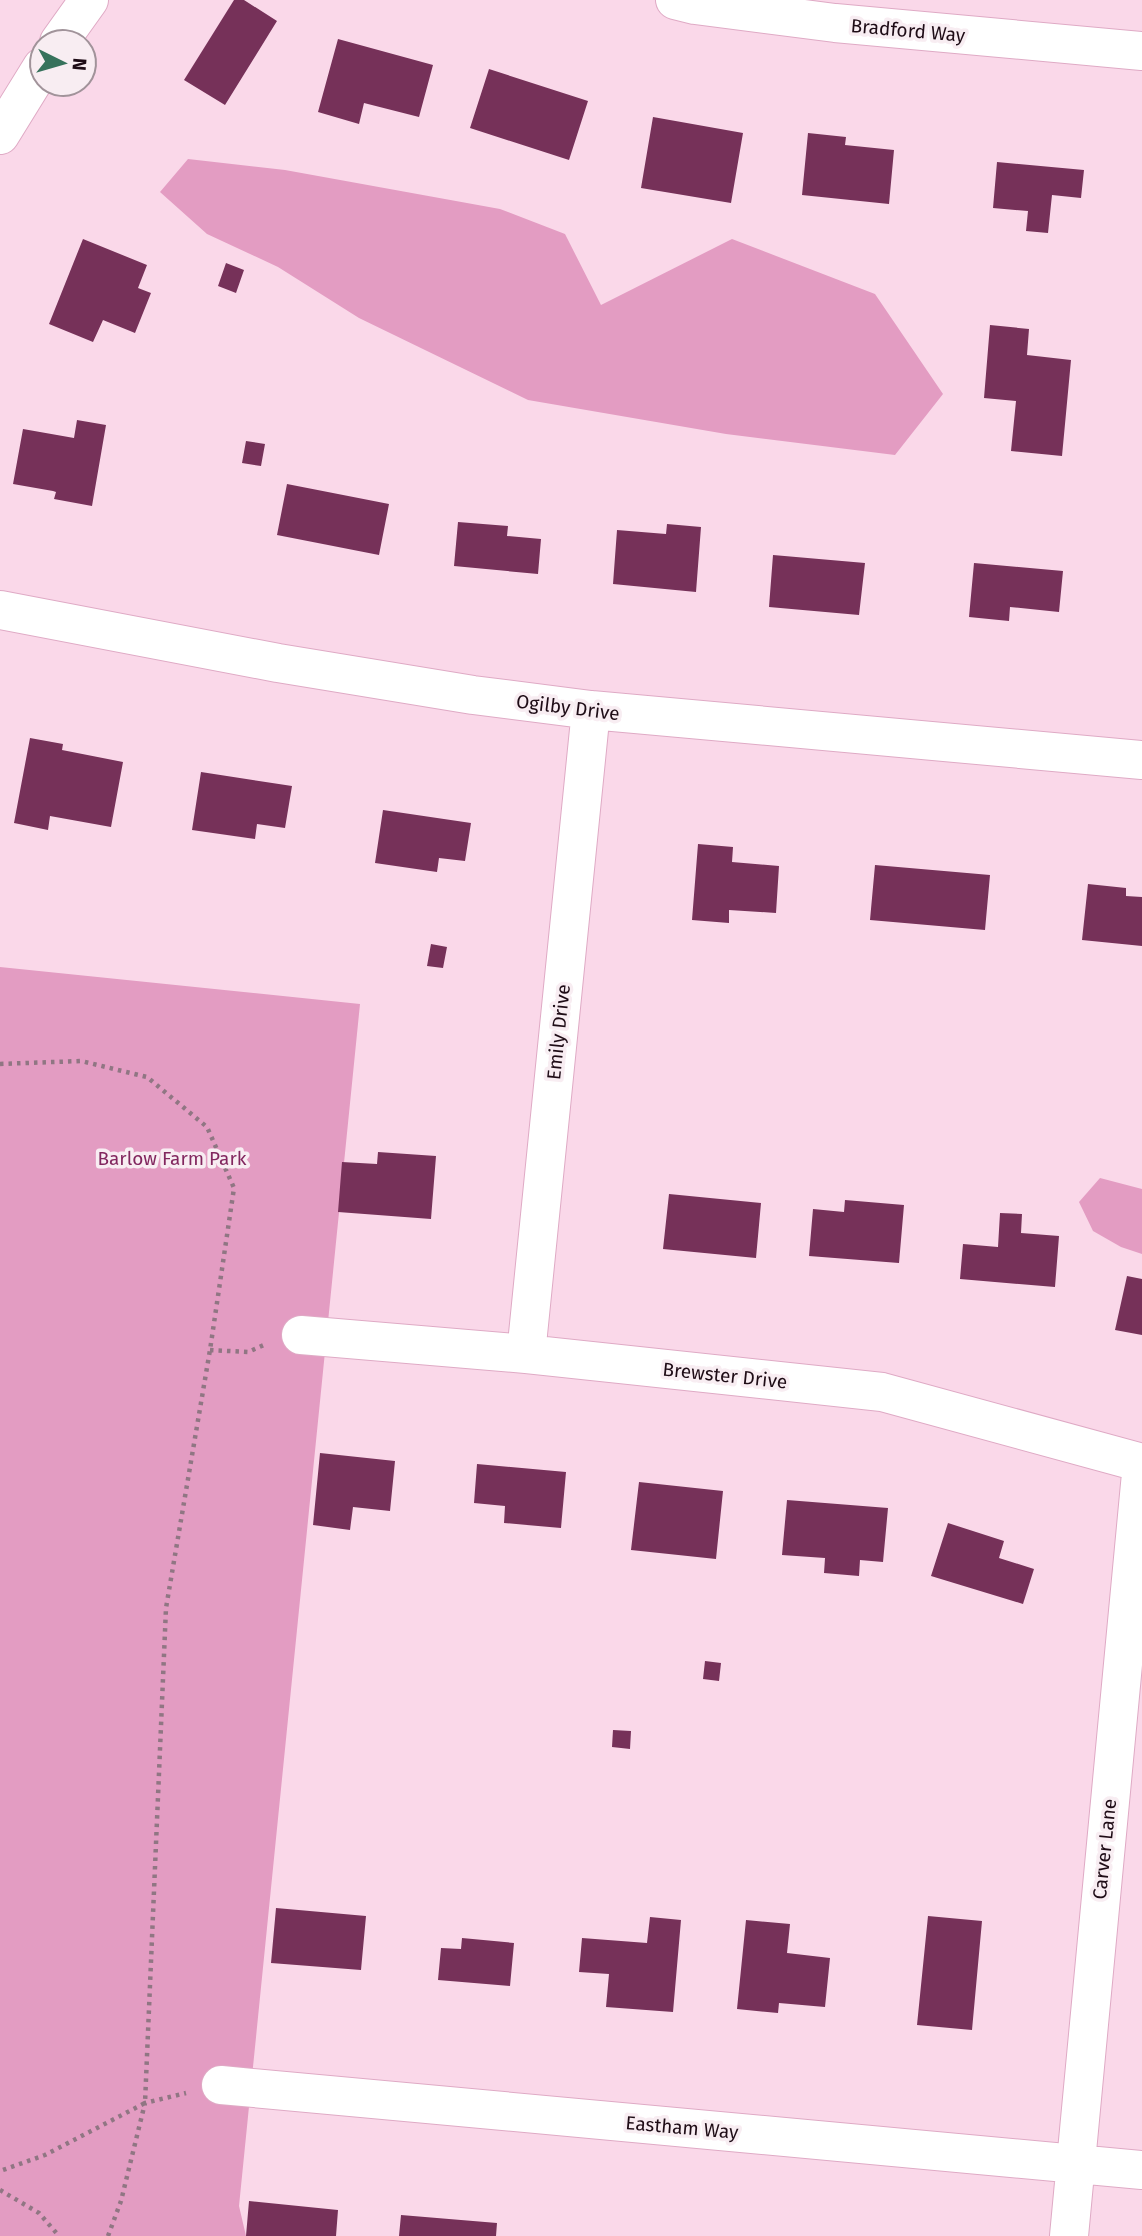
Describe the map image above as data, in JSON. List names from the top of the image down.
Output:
{
  "streets": {
    "street": [
      "Bradford Way",
      "Ogilby Drive",
      "Emily Drive",
      "Brewster Drive",
      "Carver Lane",
      "Eastham Way"
    ]
  },
  "crossings": [
    ["Ogilby Drive", "Emily Drive"],
    ["Emily Drive", "Brewster Drive"],
    ["Brewster Drive", "Carver Lane"],
    ["Carver Lane", "Eastham Way"]
  ],
  "parks": ["Barlow Farm Park"],
  "north": "right"
}
